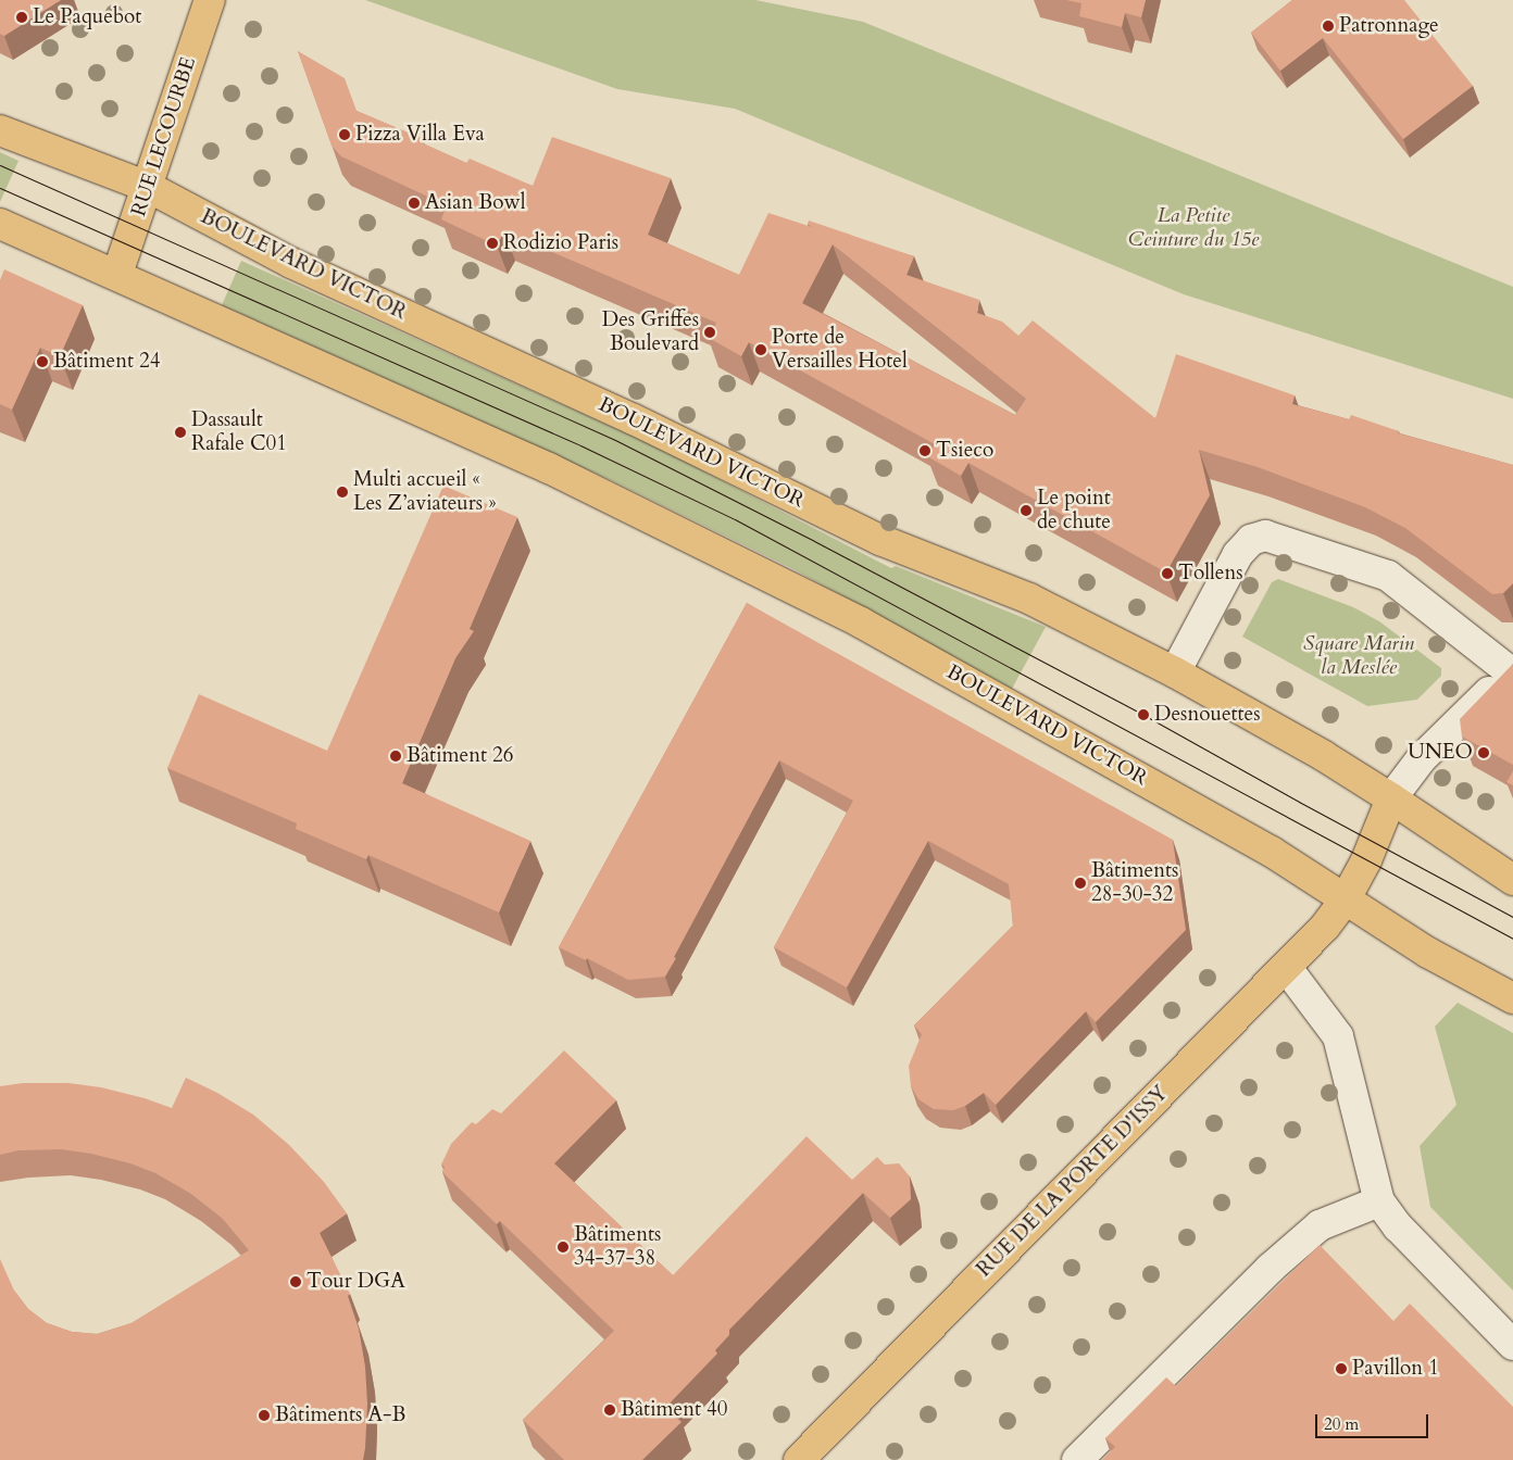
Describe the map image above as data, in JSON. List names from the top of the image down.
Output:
{
  "streets": {
    "main road": ["RUE LECOURBE", "BOULEVARD VICTOR", "RUE DE LA PORTE D'ISSY"]
  },
  "crossings": [
    ["RUE LECOURBE", "BOULEVARD VICTOR"],
    ["BOULEVARD VICTOR", "RUE DE LA PORTE D'ISSY"]
  ],
  "parks": ["La Petite Ceinture du 15e", "Square Marin la Meslée"],
  "places": [
    "Le Paquebot",
    "Patronnage",
    "Pizza Villa Eva",
    "Asian Bowl",
    "Rodizio Paris",
    "Des Griffes Boulevard",
    "Porte de Versailles Hotel",
    "Bâtiment 24",
    "Dassault Rafale C01",
    "Tsieco",
    "Multi accueil « Les Z’aviateurs »",
    "Le point de chute",
    "Tollens",
    "Desnouettes",
    "UNEO",
    "Bâtiment 26",
    "Bâtiments 28-30-32",
    "Bâtiments 34-37-38",
    "Tour DGA",
    "Pavillon 1",
    "Bâtiment 40",
    "Bâtiments A-B"
  ],
  "scale_bar": "20 m"
}
